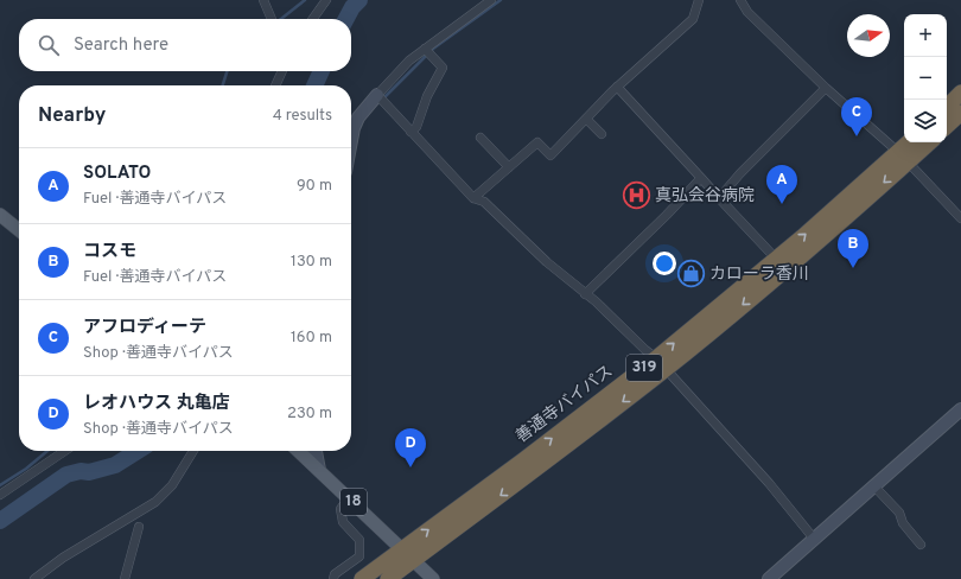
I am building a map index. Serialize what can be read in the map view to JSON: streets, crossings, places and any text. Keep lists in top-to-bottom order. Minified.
{"streets":{"highway":["319","善通寺バイパス"],"main road":["18"]},"crossings":[["善通寺バイパス","18"]],"places":{"hospital":["真弘会谷病院"],"shop":["カローラ香川"]},"north":"right","page":{"map_buttons":["+","−"],"search":"Search here","heading":["Nearby","4 results"],"pins":["C","A","B","D"],"list":[{"mark":"A","name":"SOLATO","note":"Fuel · 善通寺バイパス","value":"90 m"},{"mark":"B","name":"コスモ","note":"Fuel · 善通寺バイパス","value":"130 m"},{"mark":"C","name":"アフロディーテ","note":"Shop · 善通寺バイパス","value":"160 m"},{"mark":"D","name":"レオハウス 丸亀店","note":"Shop · 善通寺バイパス","value":"230 m"}]}}
